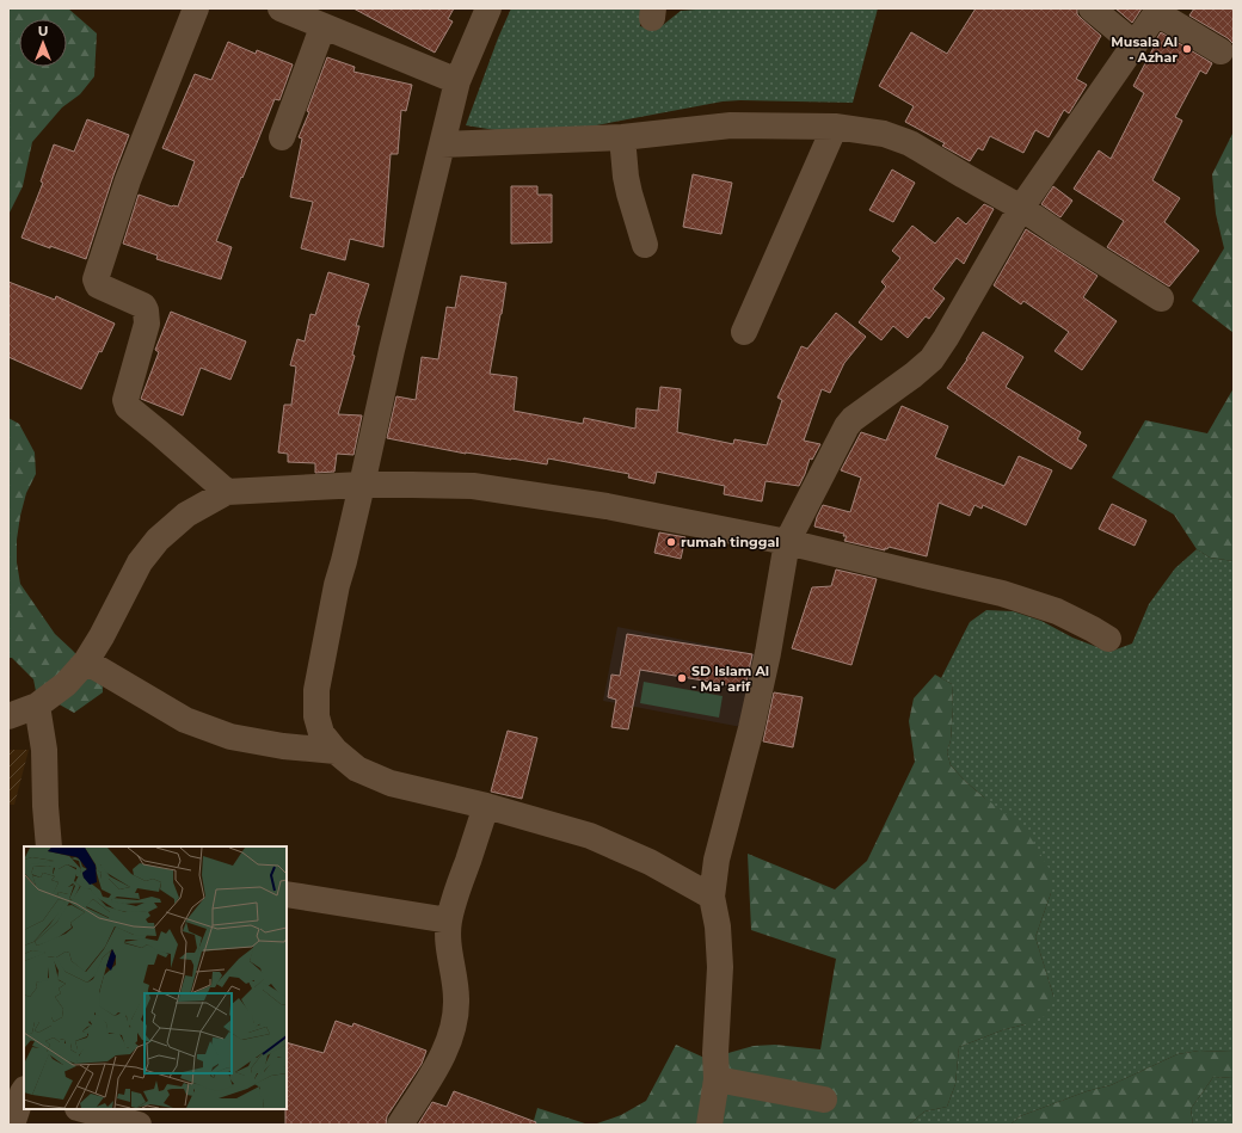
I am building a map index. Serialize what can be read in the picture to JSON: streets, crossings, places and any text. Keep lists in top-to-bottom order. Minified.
{"places":["Musala Al - Azhar","rumah tinggal","SD Islam Al - Ma' arif"],"north":"top"}
